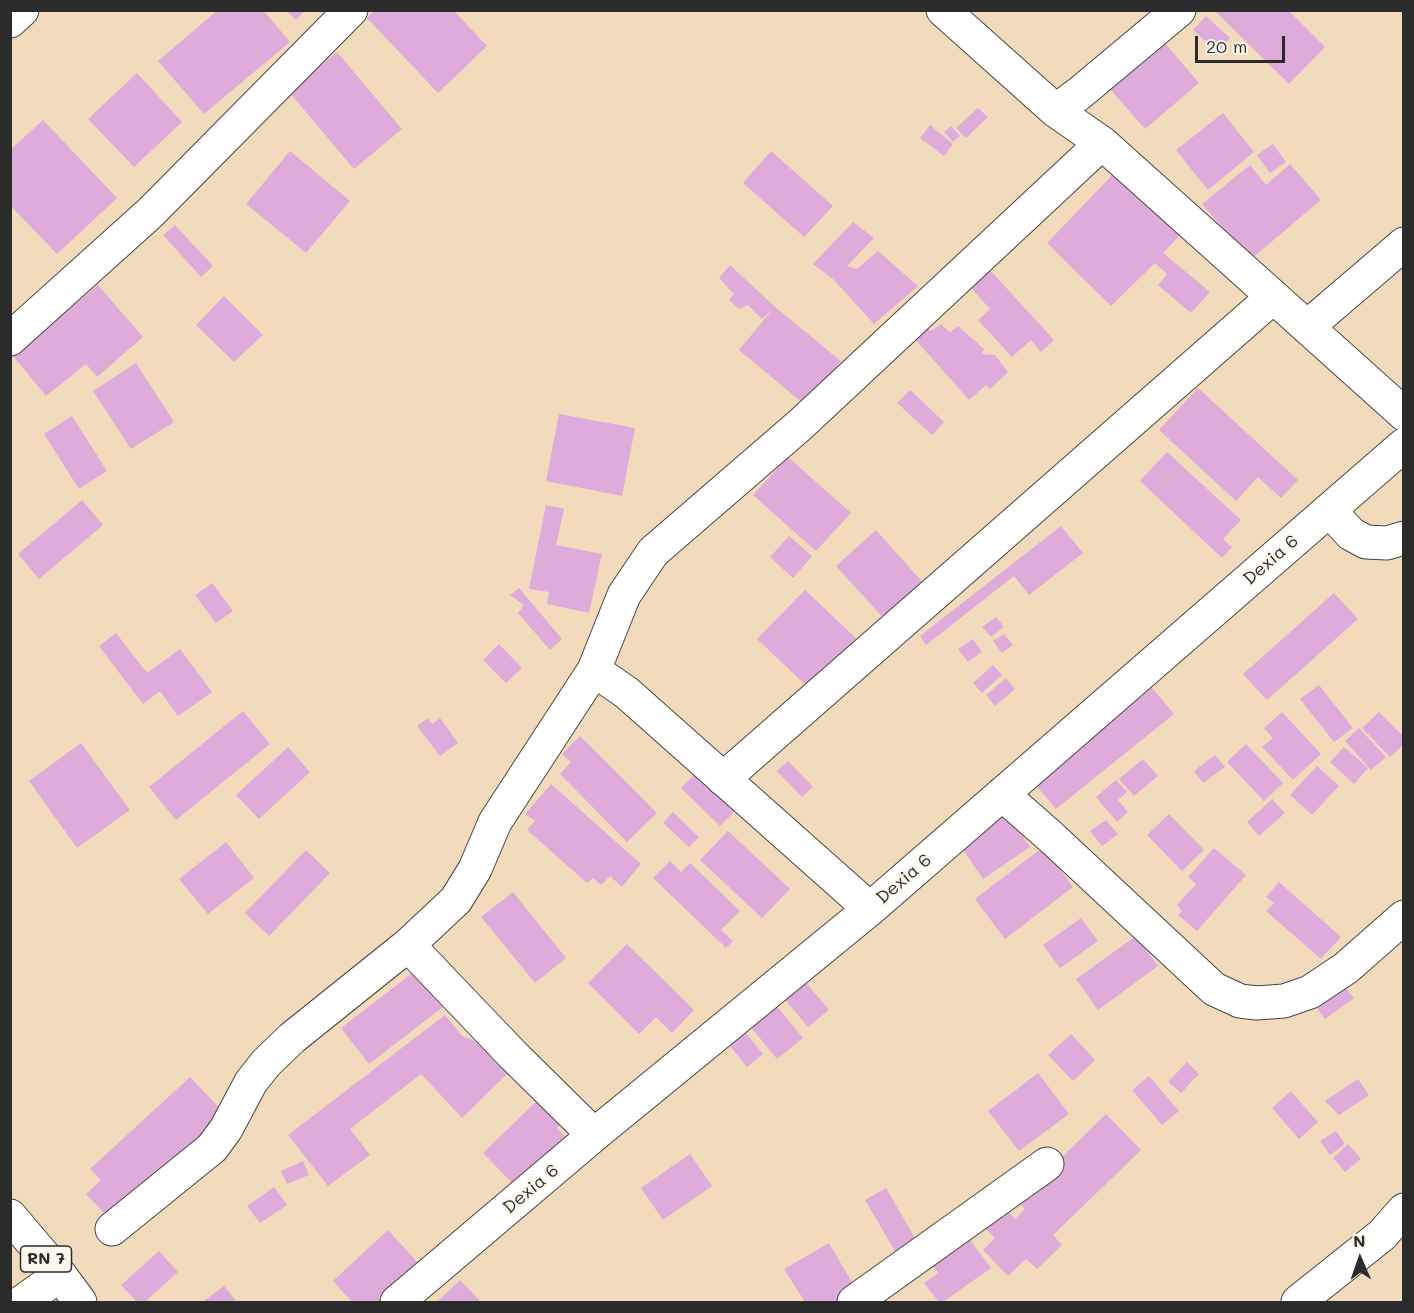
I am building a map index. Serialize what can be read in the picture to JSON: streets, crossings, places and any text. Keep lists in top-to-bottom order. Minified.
{"streets":{"street":["Dexia 6","RN 7"]},"scale_bar":"20 m","north":"top"}
